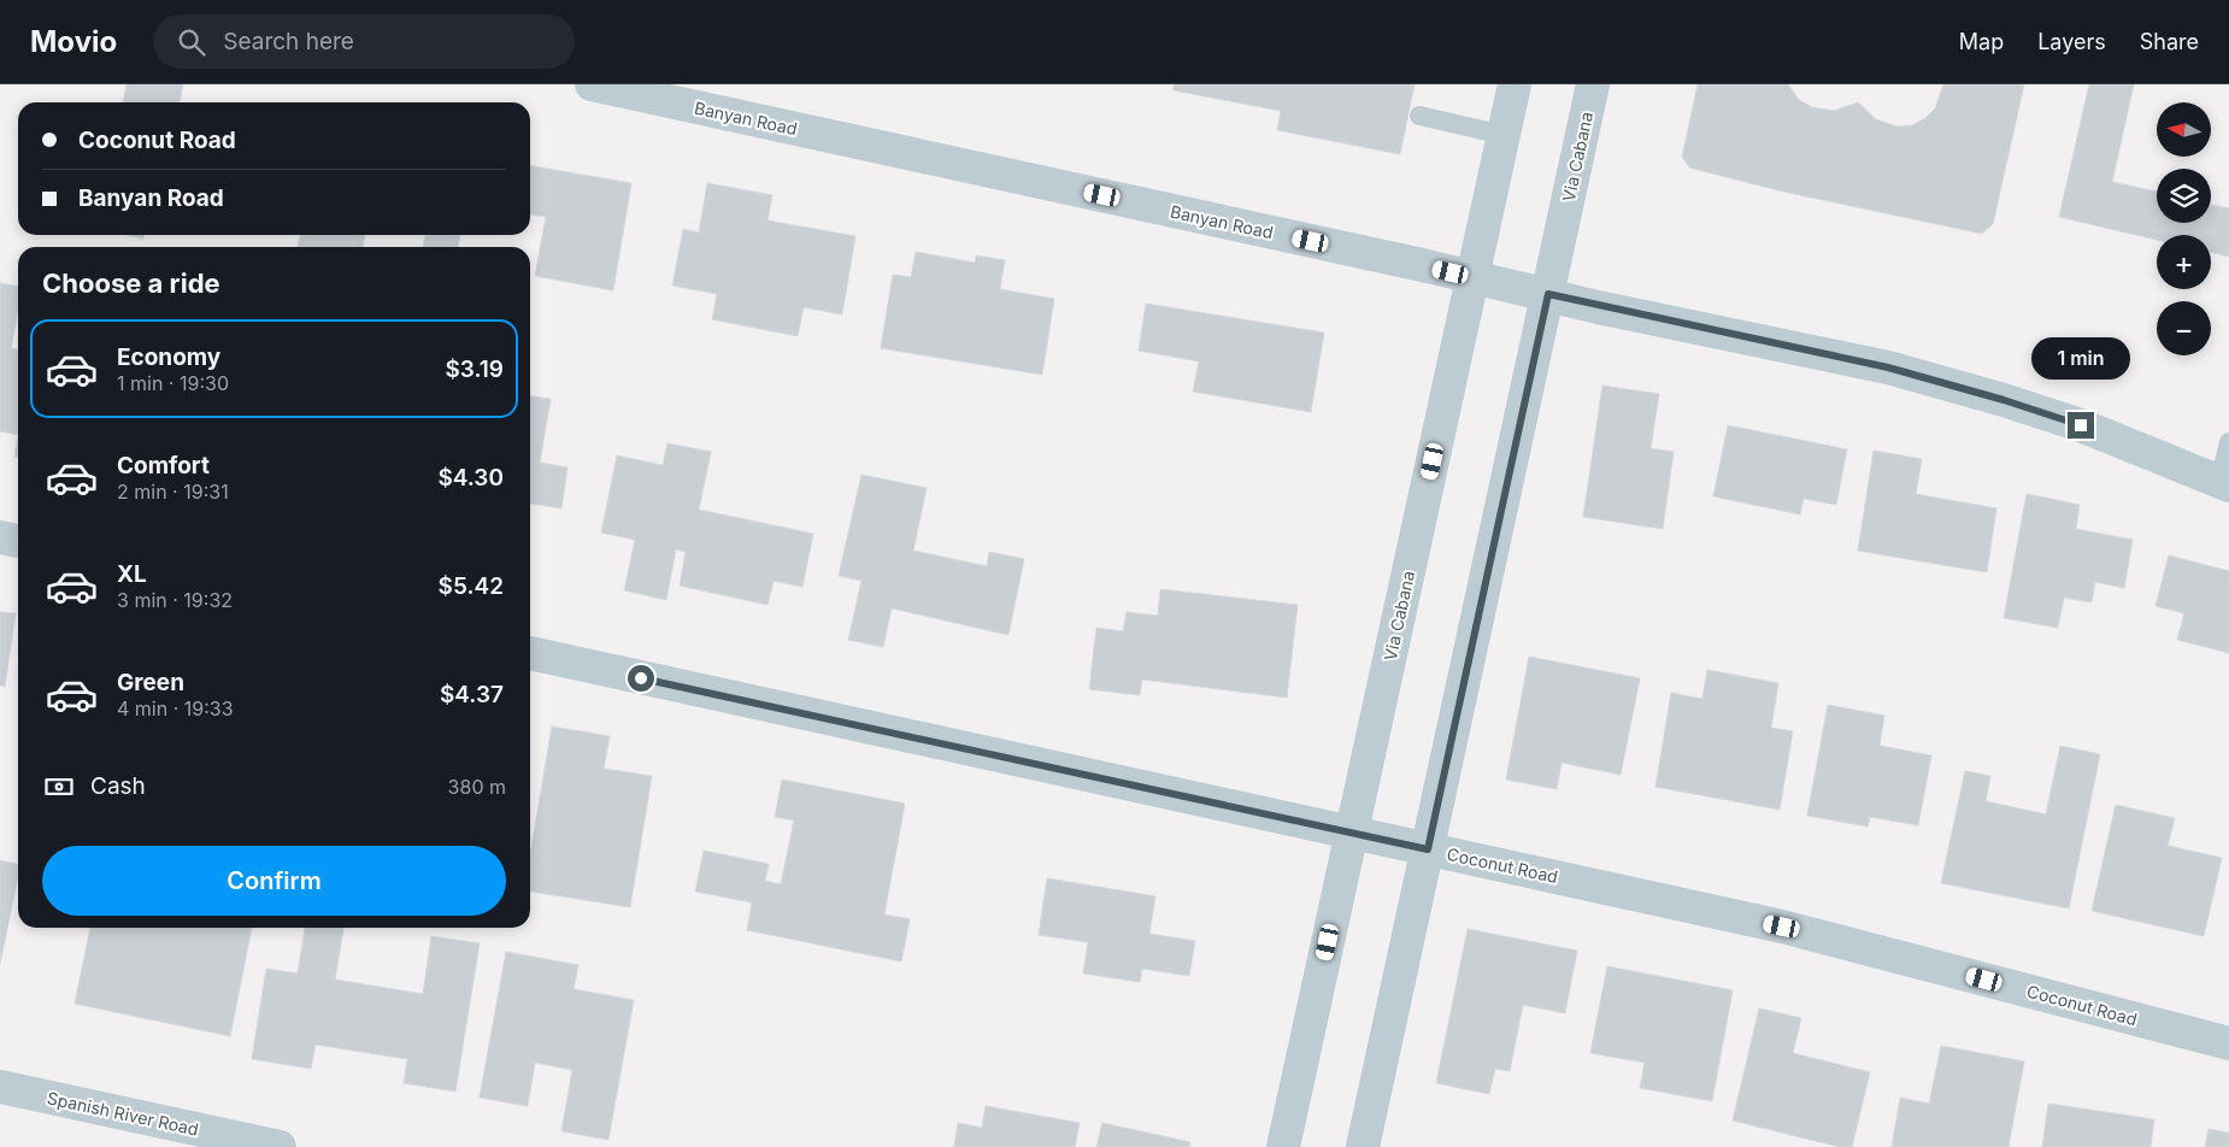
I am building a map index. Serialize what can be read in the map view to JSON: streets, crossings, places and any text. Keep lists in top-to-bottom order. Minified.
{"streets":{"street":["Banyan Road","Via Cabana","Coconut Road","Spanish River Road"]},"crossings":[["Banyan Road","Via Cabana"],["Via Cabana","Coconut Road"]],"north":"left","page":{"header":"Movio","search":"Search here","nav":["Map","Layers","Share"],"map_buttons":["+","−"],"banner":["Coconut Road","Banyan Road"],"heading":"Choose a ride","list":[{"name":"Economy","note":"1 min · 19:30","value":"$3.19"},{"name":"Comfort","note":"2 min · 19:31","value":"$4.30"},{"name":"XL","note":"3 min · 19:32","value":"$5.42"},{"name":"Green","note":"4 min · 19:33","value":"$4.37"}],"bubble":"1 min","pay":["Cash","380 m"],"buttons":"Confirm"}}
